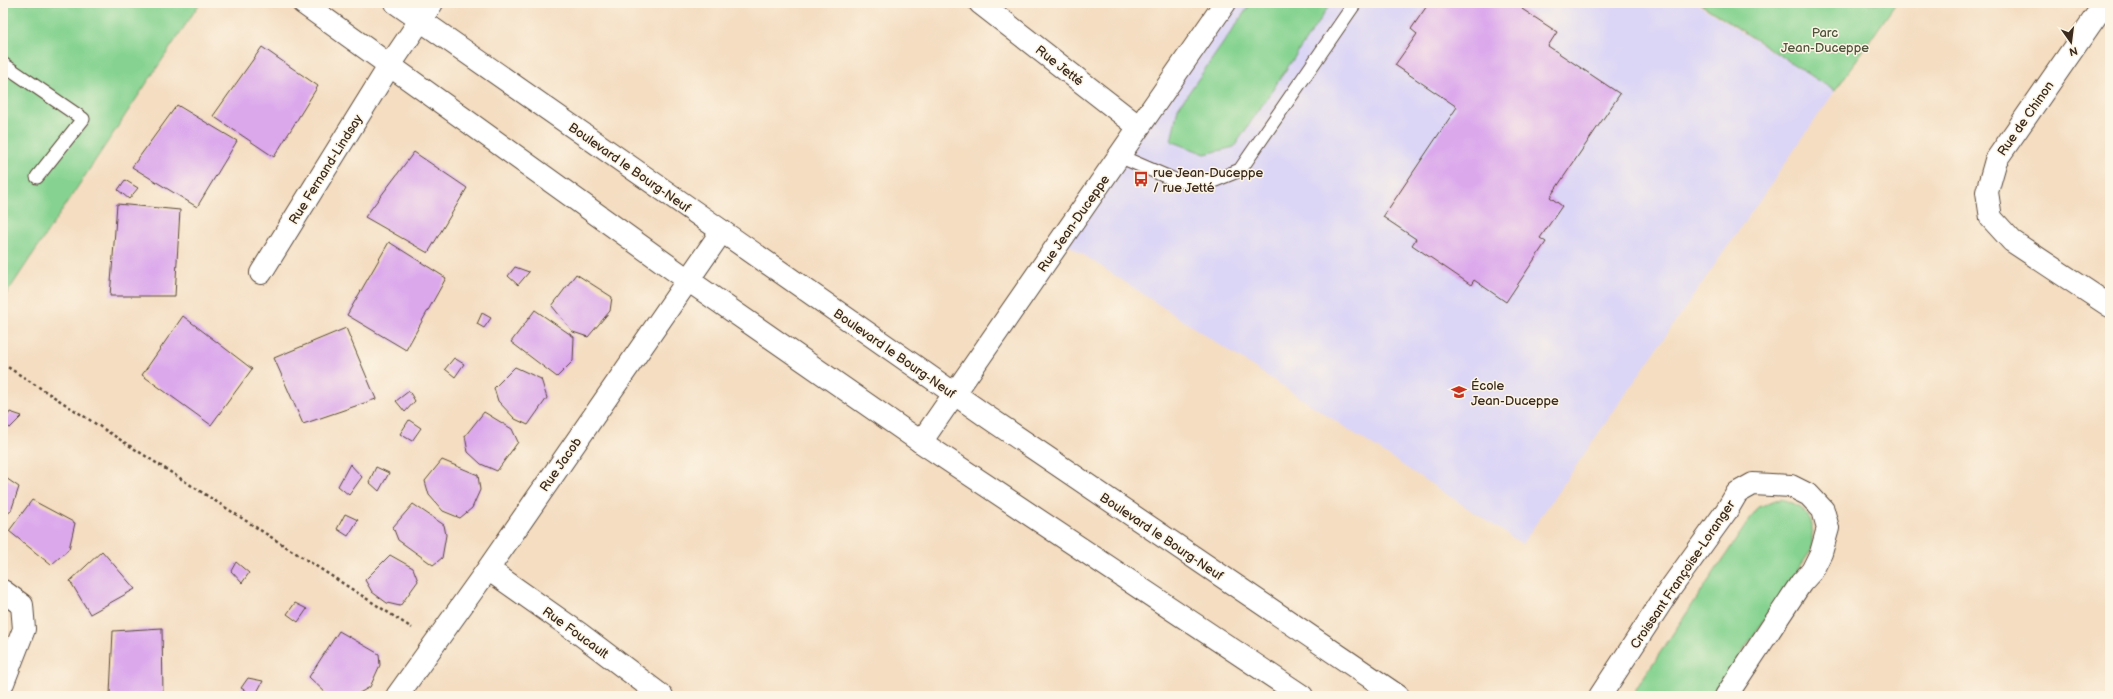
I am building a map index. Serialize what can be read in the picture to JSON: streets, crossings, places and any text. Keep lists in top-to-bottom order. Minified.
{"streets":{"street":["Rue Jetté","Rue de Chinon","Boulevard le Bourg-Neuf","Rue Fernand-Lindsay","Rue Jean-Duceppe","Rue Jacob","Croissant Françoise-Loranger","Rue Foucault"]},"crossings":[["Rue Jetté","Rue Jean-Duceppe"],["Boulevard le Bourg-Neuf","Rue Fernand-Lindsay"],["Boulevard le Bourg-Neuf","Rue Jean-Duceppe"],["Boulevard le Bourg-Neuf","Rue Jacob"],["Rue Jacob","Rue Foucault"]],"parks":["Parc Jean-Duceppe"],"places":{"bus stop":["rue Jean-Duceppe / rue Jetté"],"school or university":["École Jean-Duceppe"]},"north":"bottom"}
